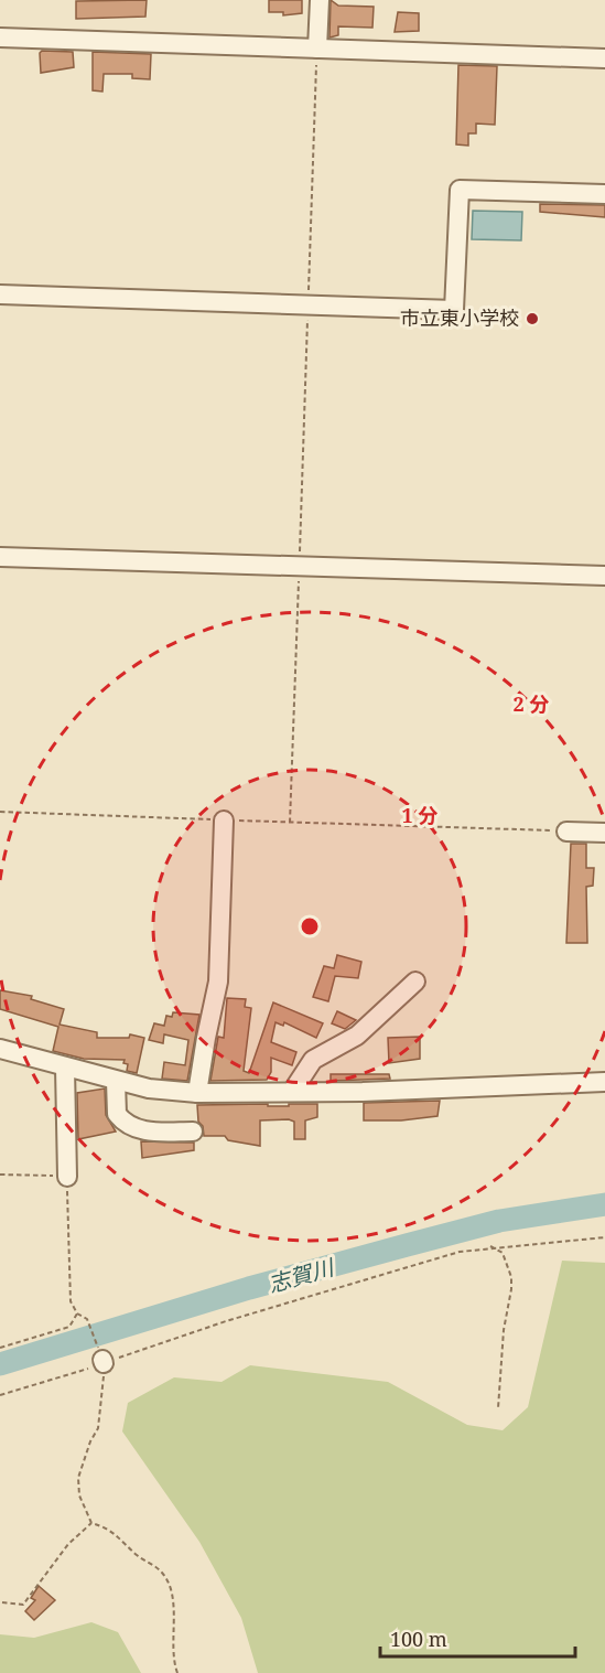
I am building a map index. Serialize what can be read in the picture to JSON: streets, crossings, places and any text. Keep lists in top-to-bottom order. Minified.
{"water":["志賀川"],"places":["市立東小学校"],"scale_bar":"100 m","rings":["2 分","1 分"]}
